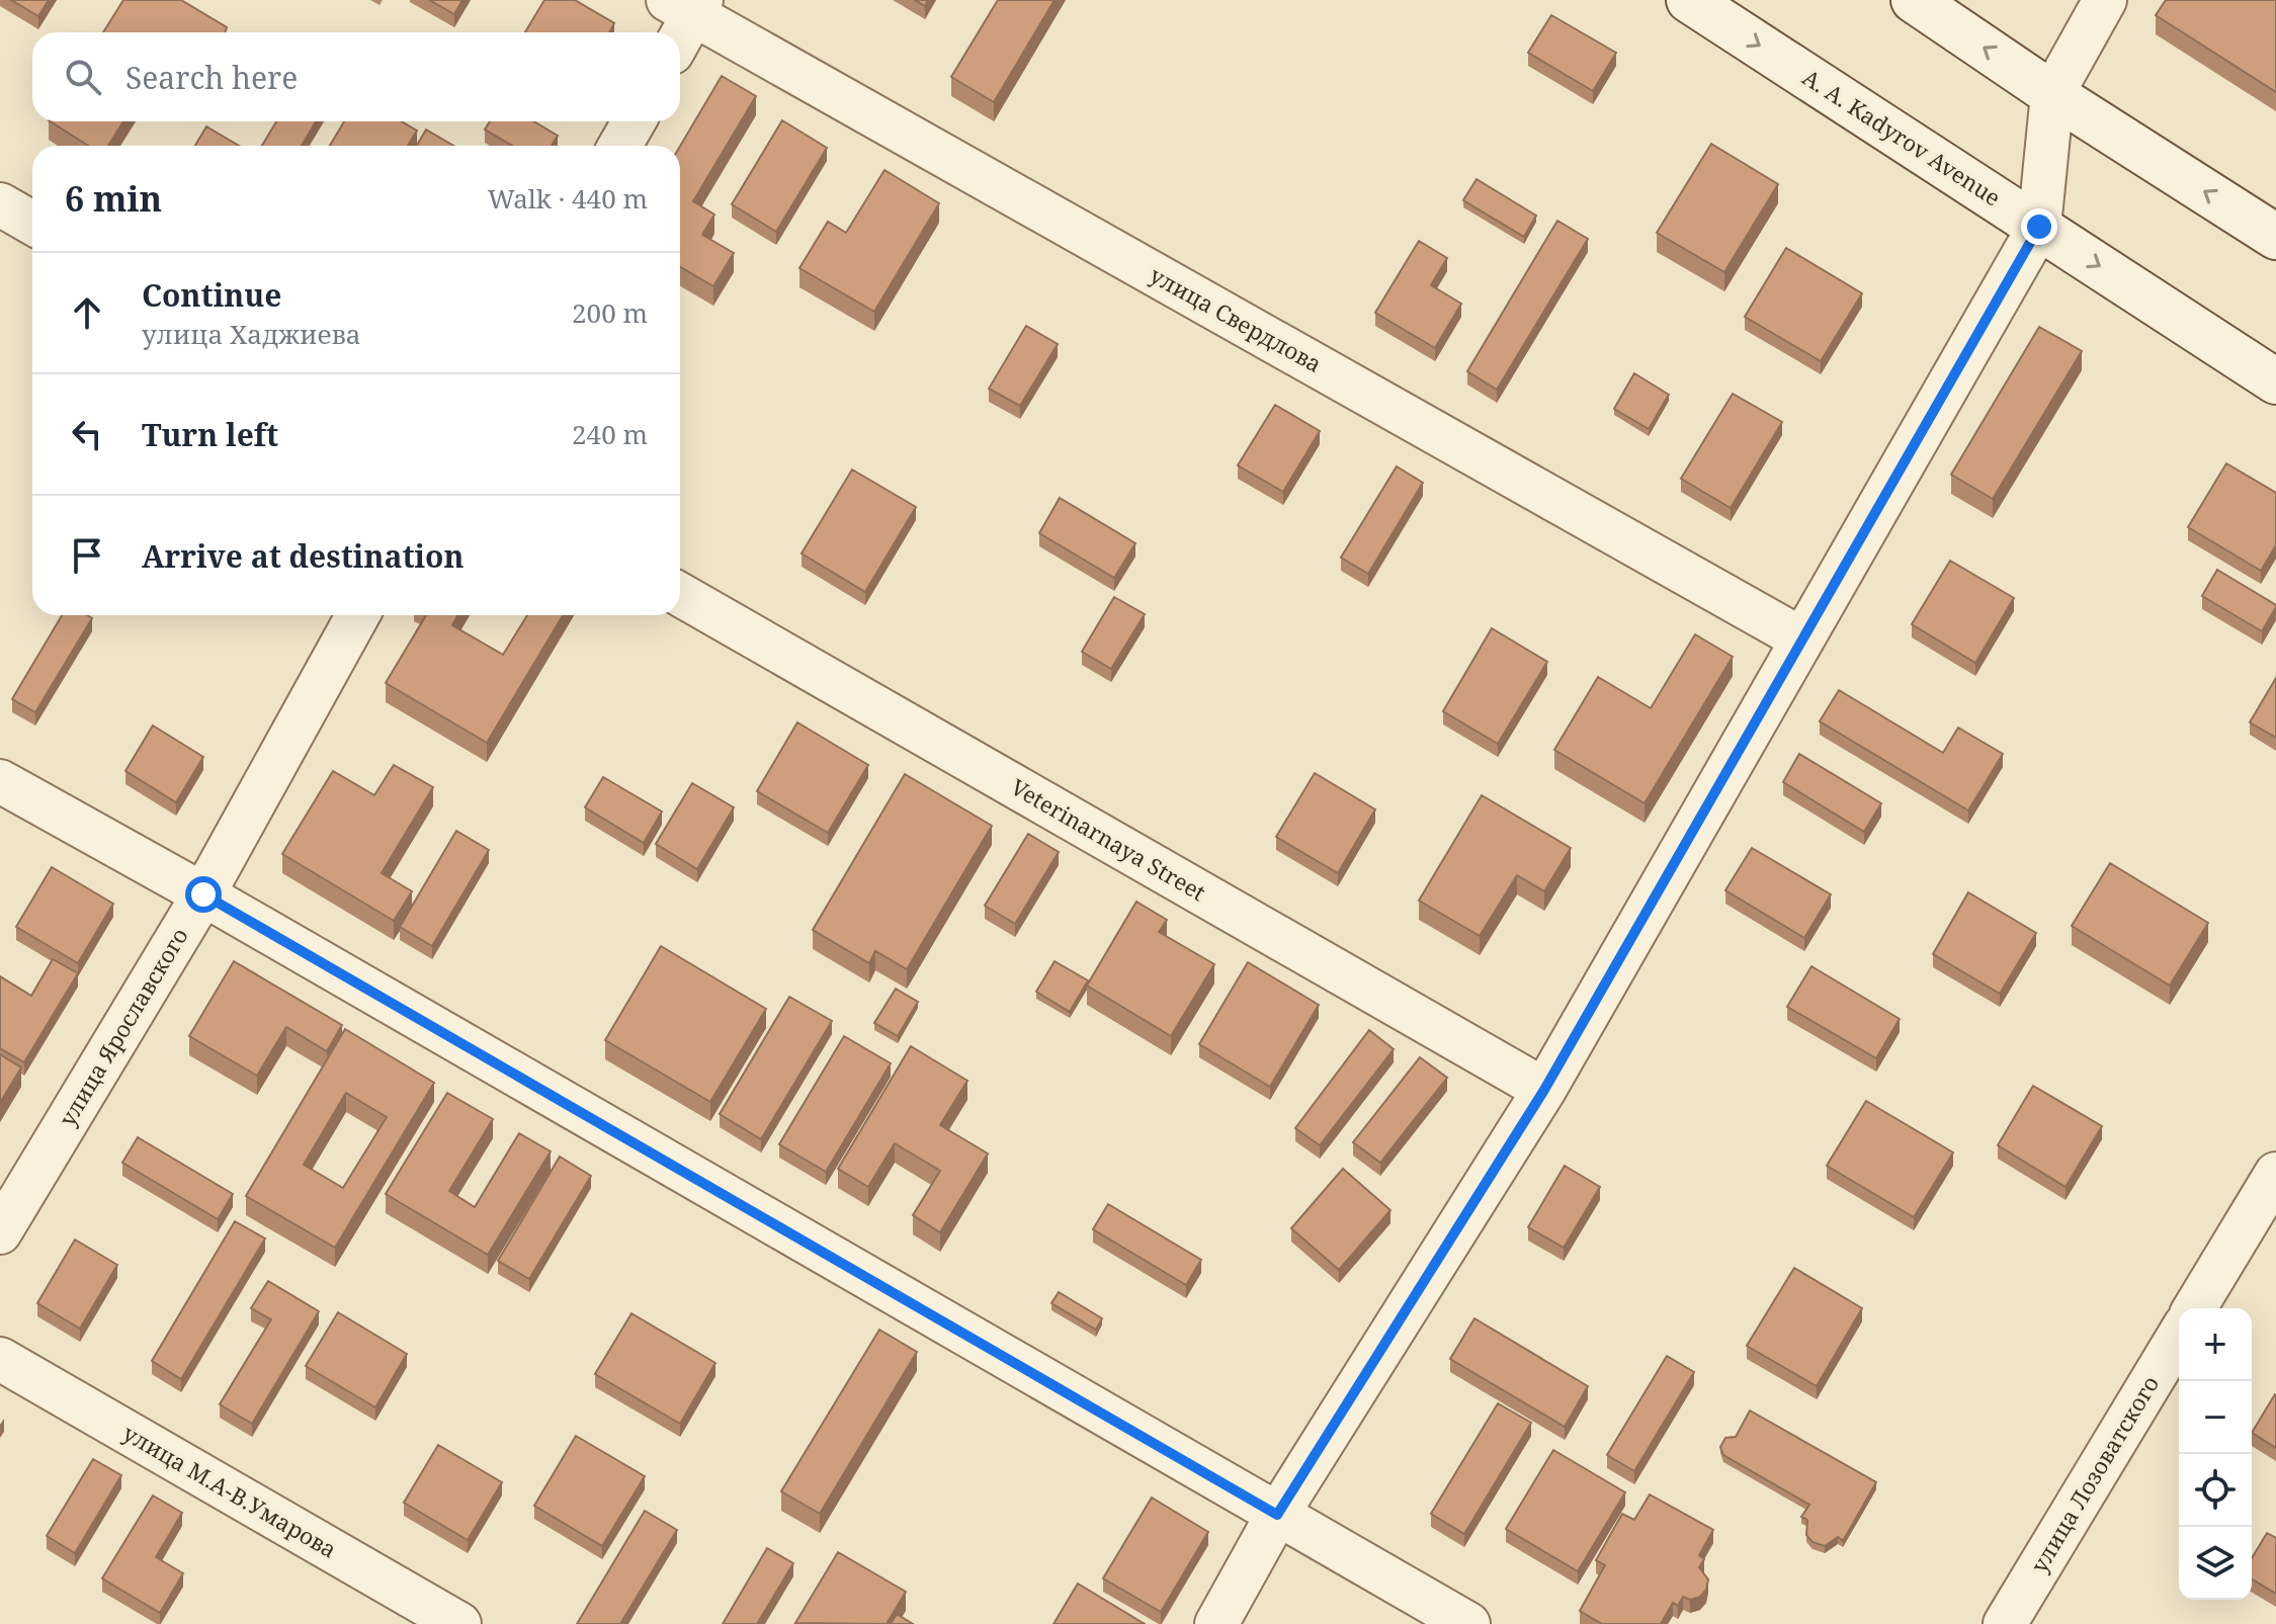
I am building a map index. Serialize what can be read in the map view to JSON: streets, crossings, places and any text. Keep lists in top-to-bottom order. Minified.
{"streets":{"street":["A. A. Kadyrov Avenue","улица Свердлова","Veterinarnaya Street","улица Ярославского","улица Лозоватского","улица М.А-В.Умарова"]},"page":{"search":"Search here","heading":["6 min","Walk · 440 m"],"list":[["Continue","улица Хаджиева","200 m"],["Turn left","240 m"],"Arrive at destination"],"map_buttons":["+","−"]}}
